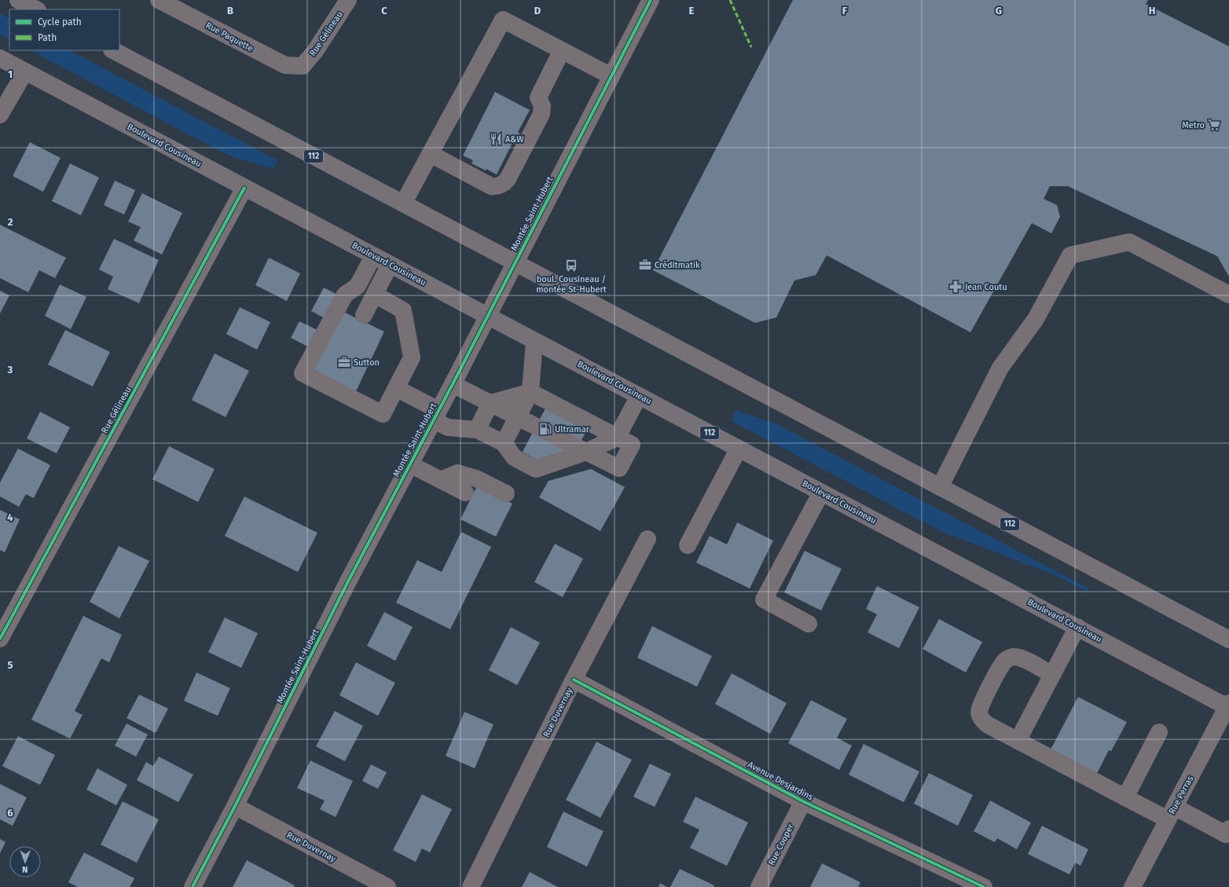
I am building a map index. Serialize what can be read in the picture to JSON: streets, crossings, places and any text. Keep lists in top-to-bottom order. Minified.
{"streets":{"main road":["Boulevard Cousineau","112"],"street":["Rue Gélineau","Rue Paquette","Montée Saint-Hubert","Rue Duvernay","Avenue Desjardins","Rue Perras","Rue Cooper"]},"crossings":[["Rue Gélineau","Rue Paquette"],["Rue Gélineau","Boulevard Cousineau"],["Boulevard Cousineau","Montée Saint-Hubert"],["Boulevard Cousineau","Rue Perras"],["112","Montée Saint-Hubert"],["Montée Saint-Hubert","Rue Duvernay"],["Rue Duvernay","Avenue Desjardins"],["Avenue Desjardins","Rue Cooper"]],"places":{"supermarket":["Metro"],"restaurant":["A&W"],"office":["Créditmatik","Sutton"],"bus stop":["boul. Cousineau / montée St-Hubert"],"pharmacy":["Jean Coutu"],"fuel station":["Ultramar"]},"legend":["Cycle path","Path"],"north":"bottom","grid":{"columns":["B","C","D","E","F","G","H"],"rows":["1","2","3","4","5","6"]}}
